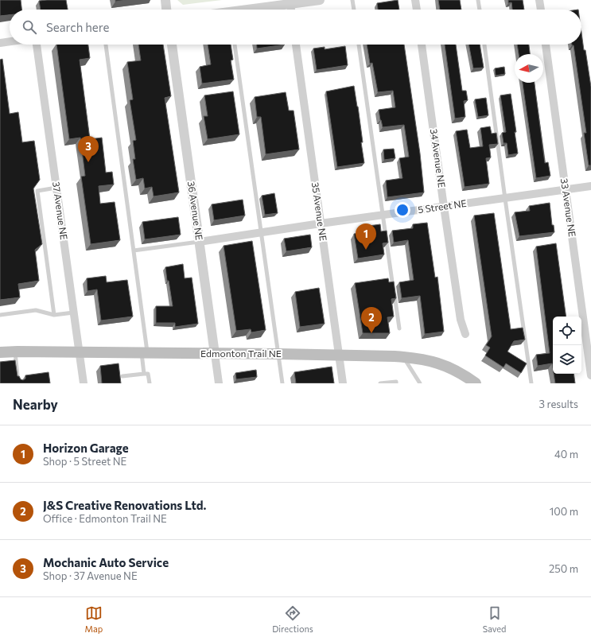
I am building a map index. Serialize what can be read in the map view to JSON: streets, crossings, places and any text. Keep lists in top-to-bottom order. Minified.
{"streets":{"main road":["Edmonton Trail NE"],"street":["34 Avenue NE","5 Street NE","33 Avenue NE","37 Avenue NE","36 Avenue NE","35 Avenue NE"]},"crossings":[["34 Avenue NE","5 Street NE"],["5 Street NE","33 Avenue NE"],["5 Street NE","36 Avenue NE"],["5 Street NE","35 Avenue NE"],["37 Avenue NE","Edmonton Trail NE"],["36 Avenue NE","Edmonton Trail NE"],["35 Avenue NE","Edmonton Trail NE"]],"north":"left","page":{"search":"Search here","pins":["3","1","2"],"heading":["Nearby","3 results"],"list":[{"mark":"1","name":"Horizon Garage","note":"Shop · 5 Street NE","value":"40 m"},{"mark":"2","name":"J&S Creative Renovations Ltd.","note":"Office · Edmonton Trail NE","value":"100 m"},{"mark":"3","name":"Mochanic Auto Service","note":"Shop · 37 Avenue NE","value":"250 m"}],"nav":["Map","Directions","Saved"]}}
